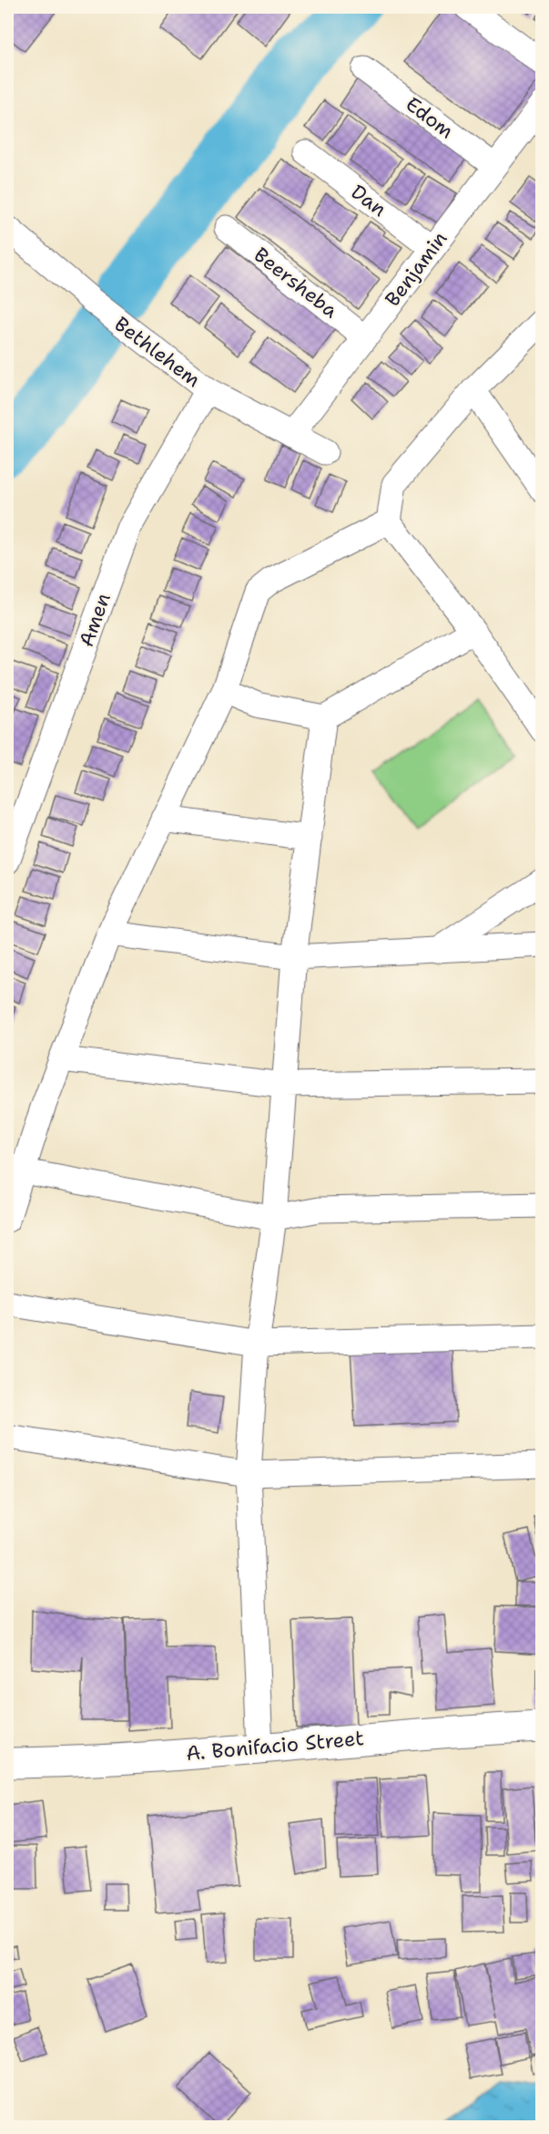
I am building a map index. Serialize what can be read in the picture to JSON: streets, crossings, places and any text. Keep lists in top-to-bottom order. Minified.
{"streets":{"main road":["A. Bonifacio Street"],"street":["Edom","Dan","Benjamin","Beersheba","Bethlehem","Amen"]},"crossings":[["Edom","Benjamin"],["Dan","Benjamin"],["Benjamin","Beersheba"],["Benjamin","Bethlehem"],["Bethlehem","Amen"]]}
